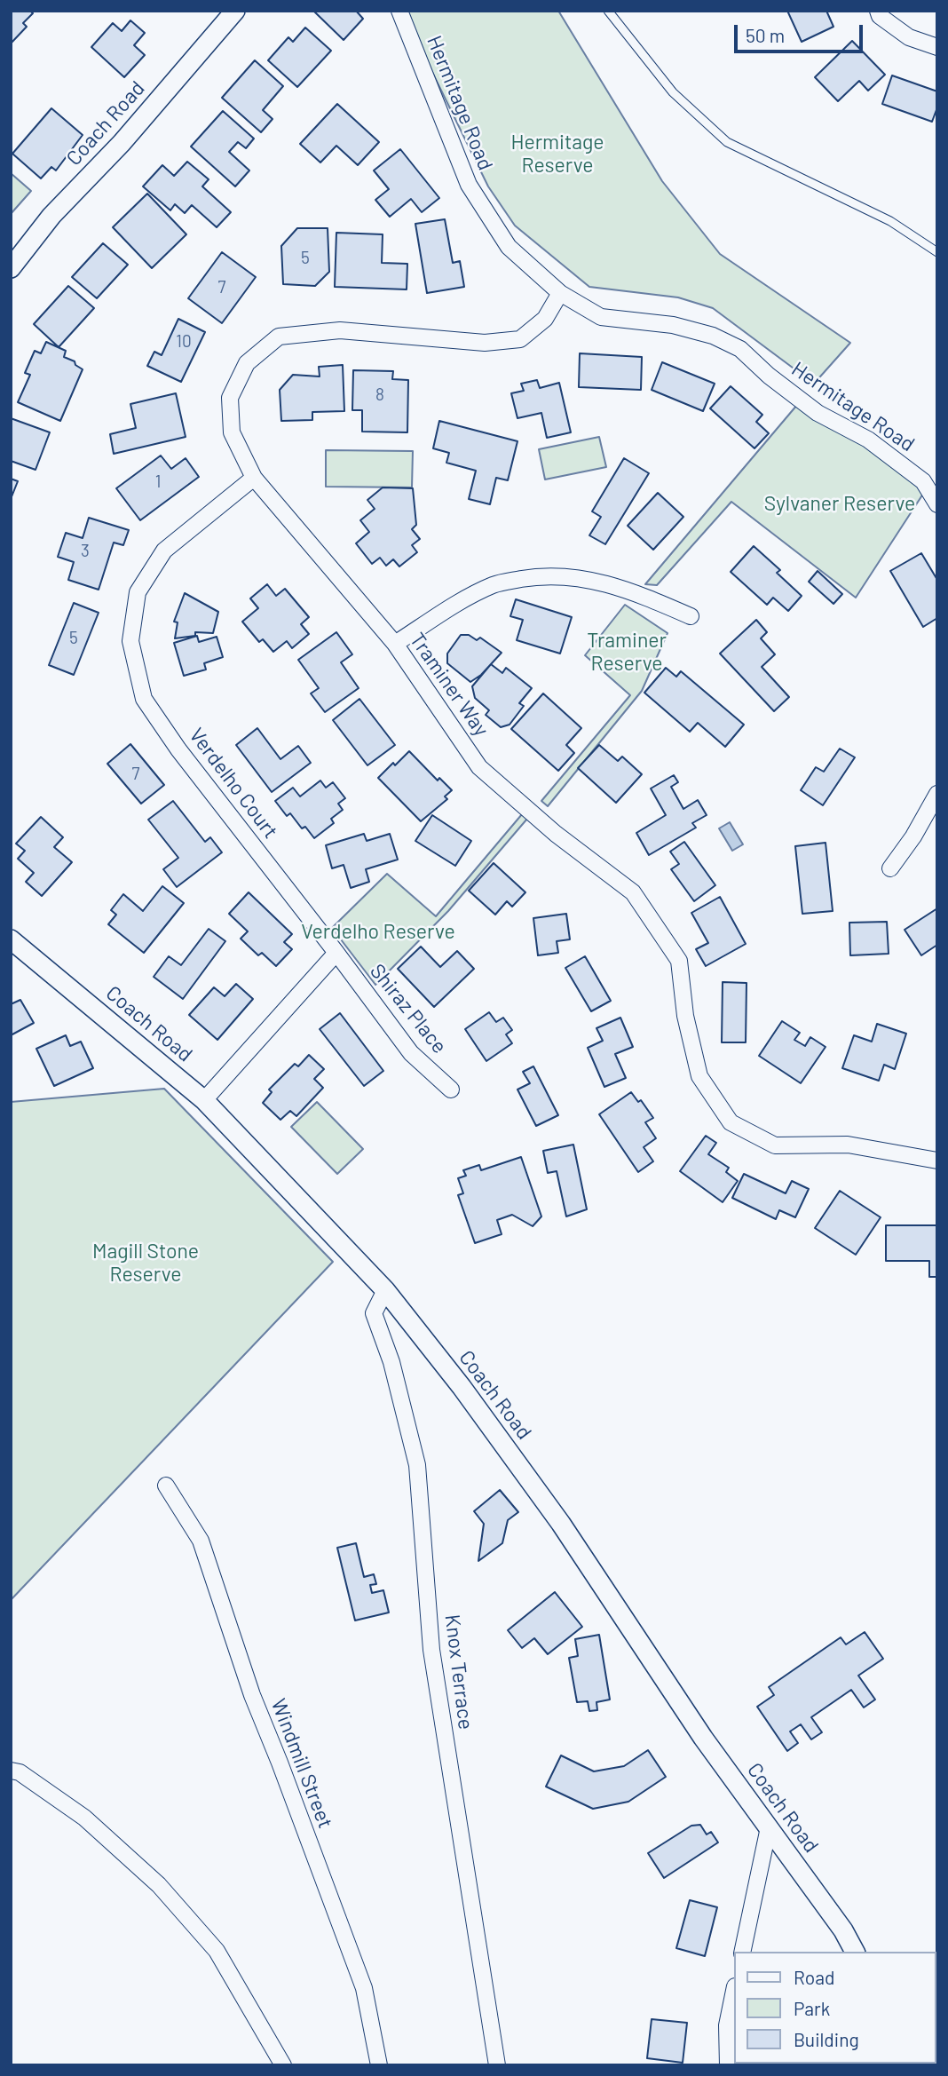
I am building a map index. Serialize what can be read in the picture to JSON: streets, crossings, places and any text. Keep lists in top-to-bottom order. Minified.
{"streets":{"street":["Hermitage Road","Coach Road","Traminer Way","Verdelho Court","Shiraz Place","Knox Terrace","Windmill Street"]},"crossings":[["Hermitage Road","Traminer Way"],["Coach Road","Knox Terrace"],["Traminer Way","Verdelho Court"],["Verdelho Court","Shiraz Place"]],"parks":["Hermitage Reserve","Sylvaner Reserve","Traminer Reserve","Verdelho Reserve","Magill Stone Reserve"],"house_numbers":["5","7","10","8","1","3","5","7"],"legend":["Road","Park","Building"],"scale_bar":"50 m"}
